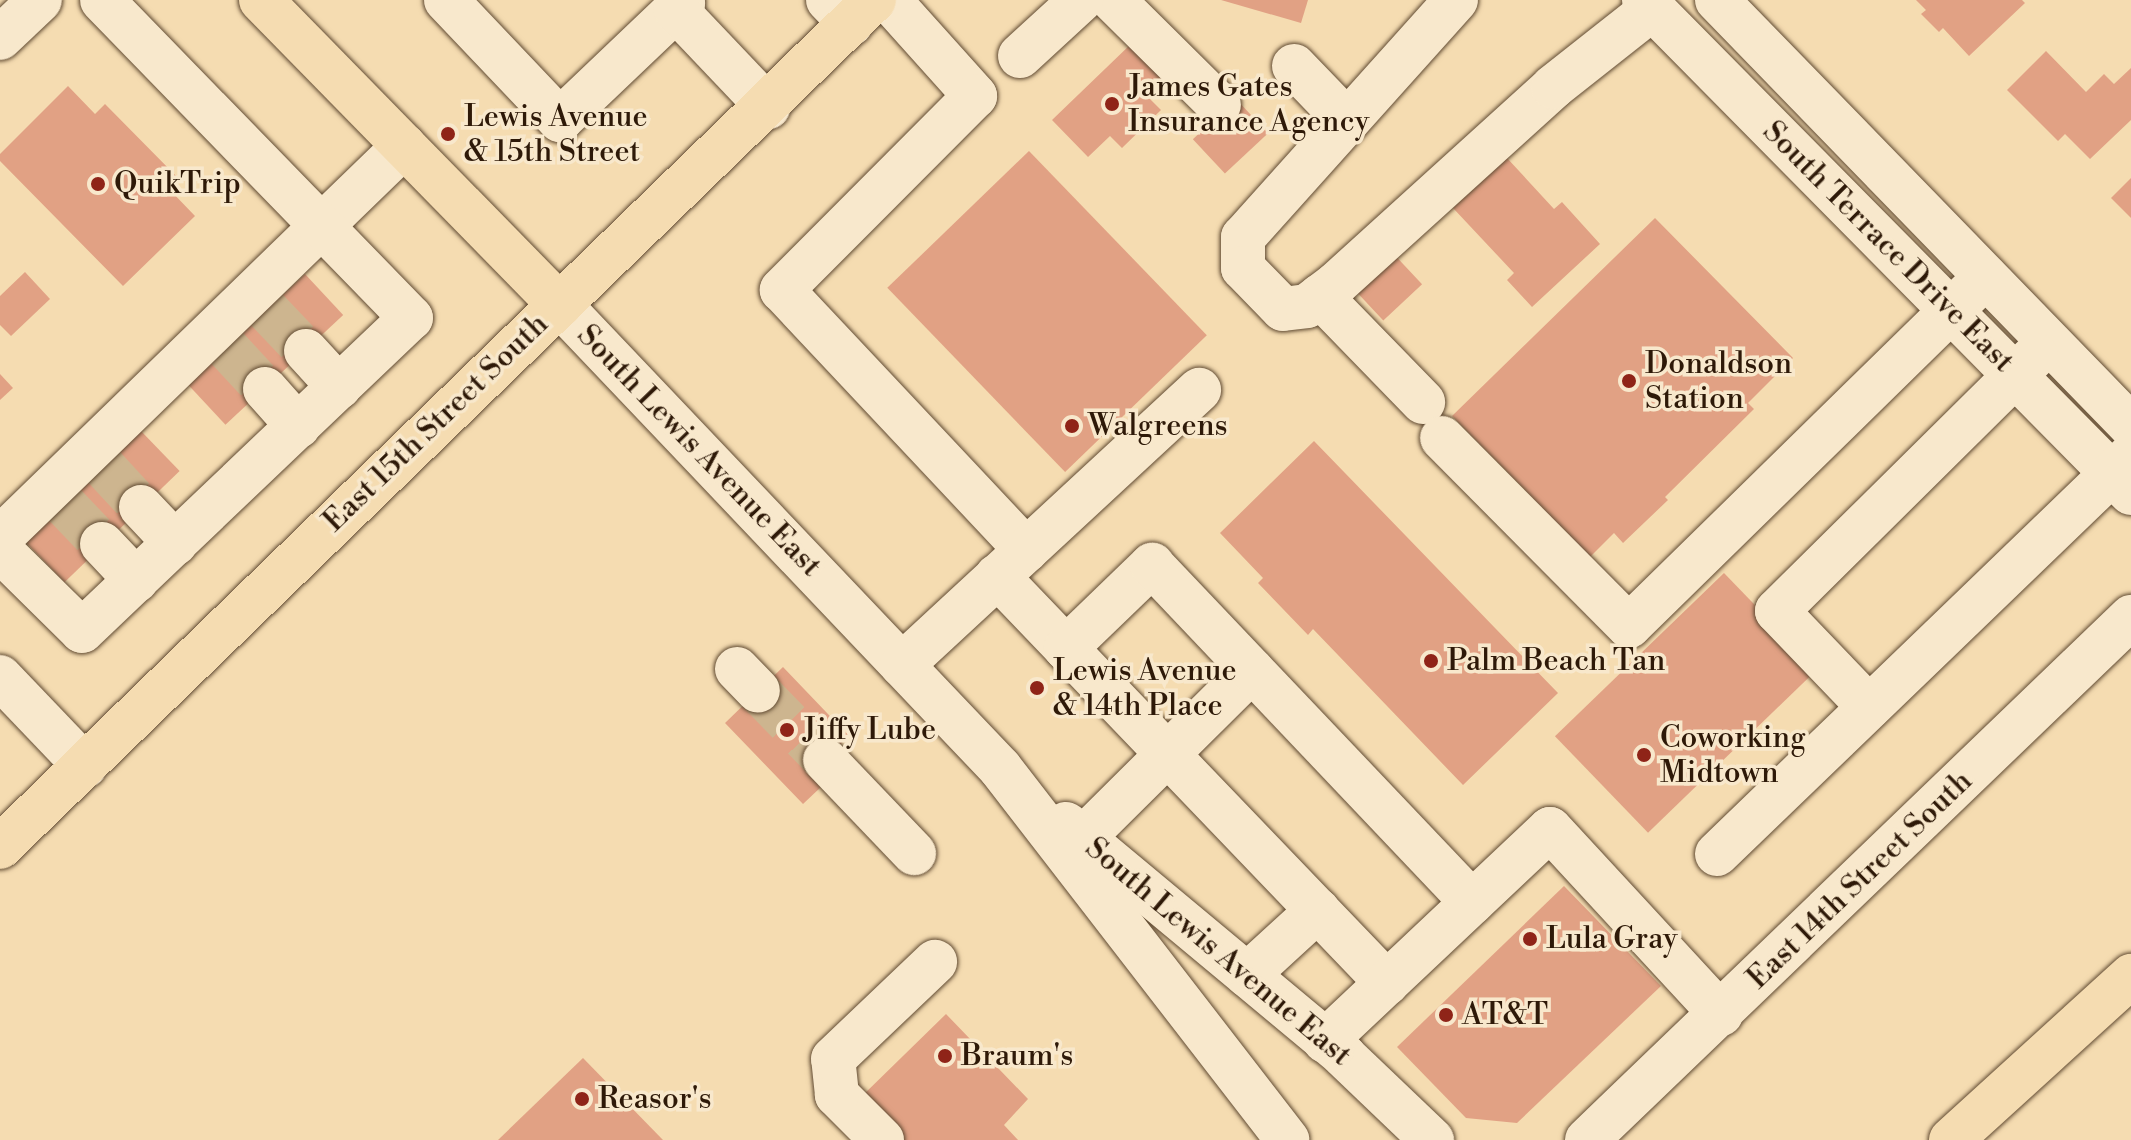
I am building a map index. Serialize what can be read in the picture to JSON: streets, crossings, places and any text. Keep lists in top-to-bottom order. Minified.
{"streets":{"main road":["East 15th Street South","South Lewis Avenue East"],"street":["South Terrace Drive East","East 14th Street South"]},"crossings":[["East 15th Street South","South Lewis Avenue East"]],"places":["James Gates Insurance Agency","Lewis Avenue & 15th Street","QuikTrip","Donaldson Station","Walgreens","Palm Beach Tan","Lewis Avenue & 14th Place","Jiffy Lube","Coworking Midtown","Lula Gray","AT&T","Braum's","Reasor's"]}
